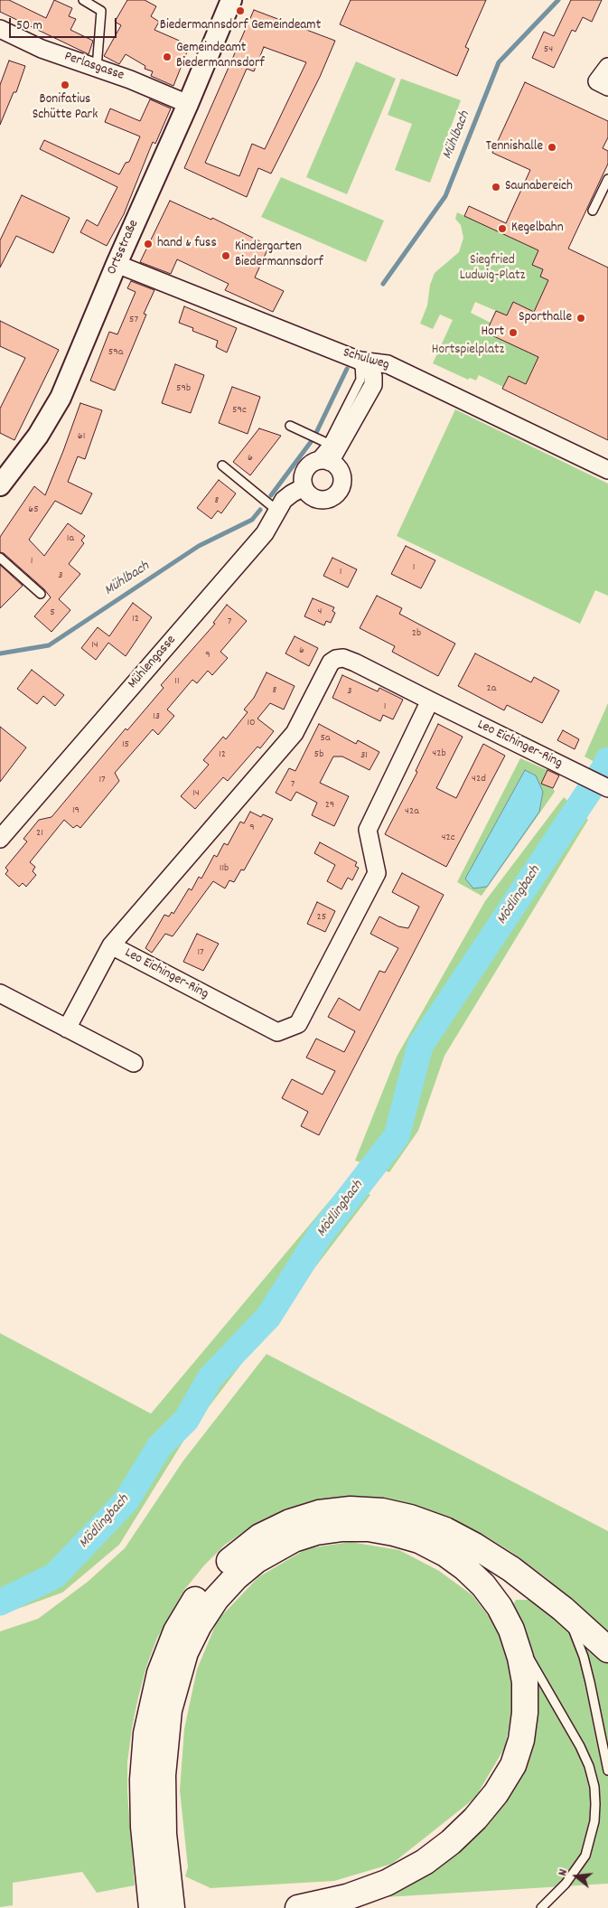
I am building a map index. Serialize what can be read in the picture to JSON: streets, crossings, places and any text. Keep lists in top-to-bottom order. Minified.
{"streets":{"street":["Perlasgasse","Ortsstraße","Schulweg","Mühlengasse","Leo Eichinger-Ring"]},"crossings":[["Perlasgasse","Ortsstraße"],["Ortsstraße","Schulweg"]],"water":["Mühlbach","Mödlingbach"],"parks":["Siegfried Ludwig-Platz","Hortspielplatz"],"places":["Biedermannsdorf Gemeindeamt","Gemeindeamt Biedermannsdorf","Bonifatius Schütte Park","Tennishalle","Saunabereich","Kegelbahn","hand & fuss","Kindergarten Biedermannsdorf","Sporthalle","Hort"],"house_numbers":["54","57","59a","59b","59c","61","6","8","65","1a","1","1","1","3","4","5","12","7","2b","14","6","9","11","2a","8","3","1","13","10","5a","15","42b","12","5b","31","42d","17","7","14","29","19","42a","9","21","42c","11b","25","17"],"scale_bar":"50 m","north":"left"}
